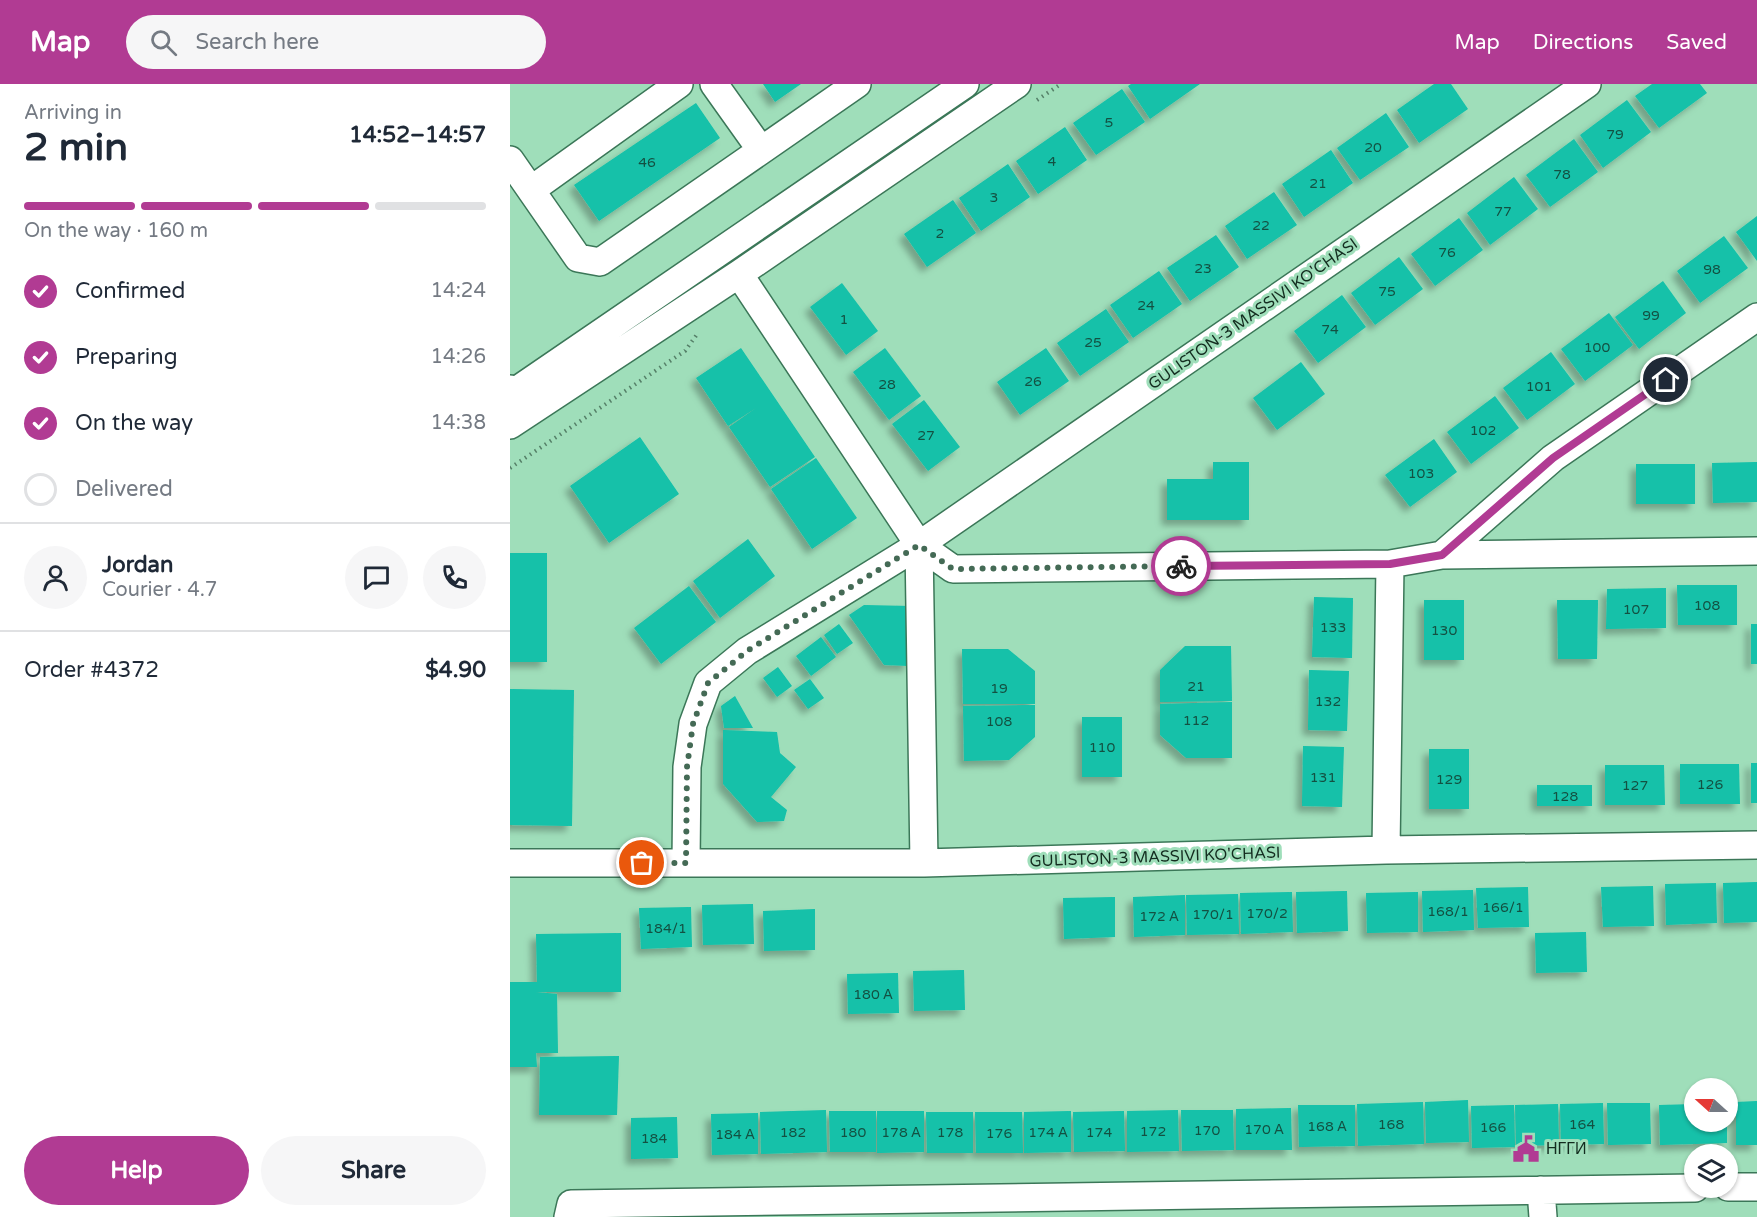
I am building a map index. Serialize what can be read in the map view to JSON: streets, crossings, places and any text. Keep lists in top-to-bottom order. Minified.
{"streets":{"street":["GULISTON-3 MASSIVI KO'CHASI"]},"places":{"public building":["НГГИ"]},"house_numbers":["5","79","20","4","46","78","21","3","77","22","2","76","23","98","75","24","99","1","74","25","100","26","28","101","102","27","103","108","107","133","130","21","19","132","112","108","110","131","129","126","127","128","166/1","168/1","170/2","170/1","172 А","184/1","180 А","168","164","168 А","166","170 А","170","172","182","180","178 А","178","174 А","174","176","184 А","184"],"north":"left","page":{"header":"Map","search":"Search here","nav":["Map","Directions","Saved"],"heading":["2 min","Arriving in","14:52–14:57"],"panel":["Jordan","Courier · 4.7","Order #4372","$4.90"],"bar":"On the way · 160 m","list":[["Confirmed","14:24"],["Preparing","14:26"],["On the way","14:38"],"Delivered"],"buttons":["Help","Share"]}}
